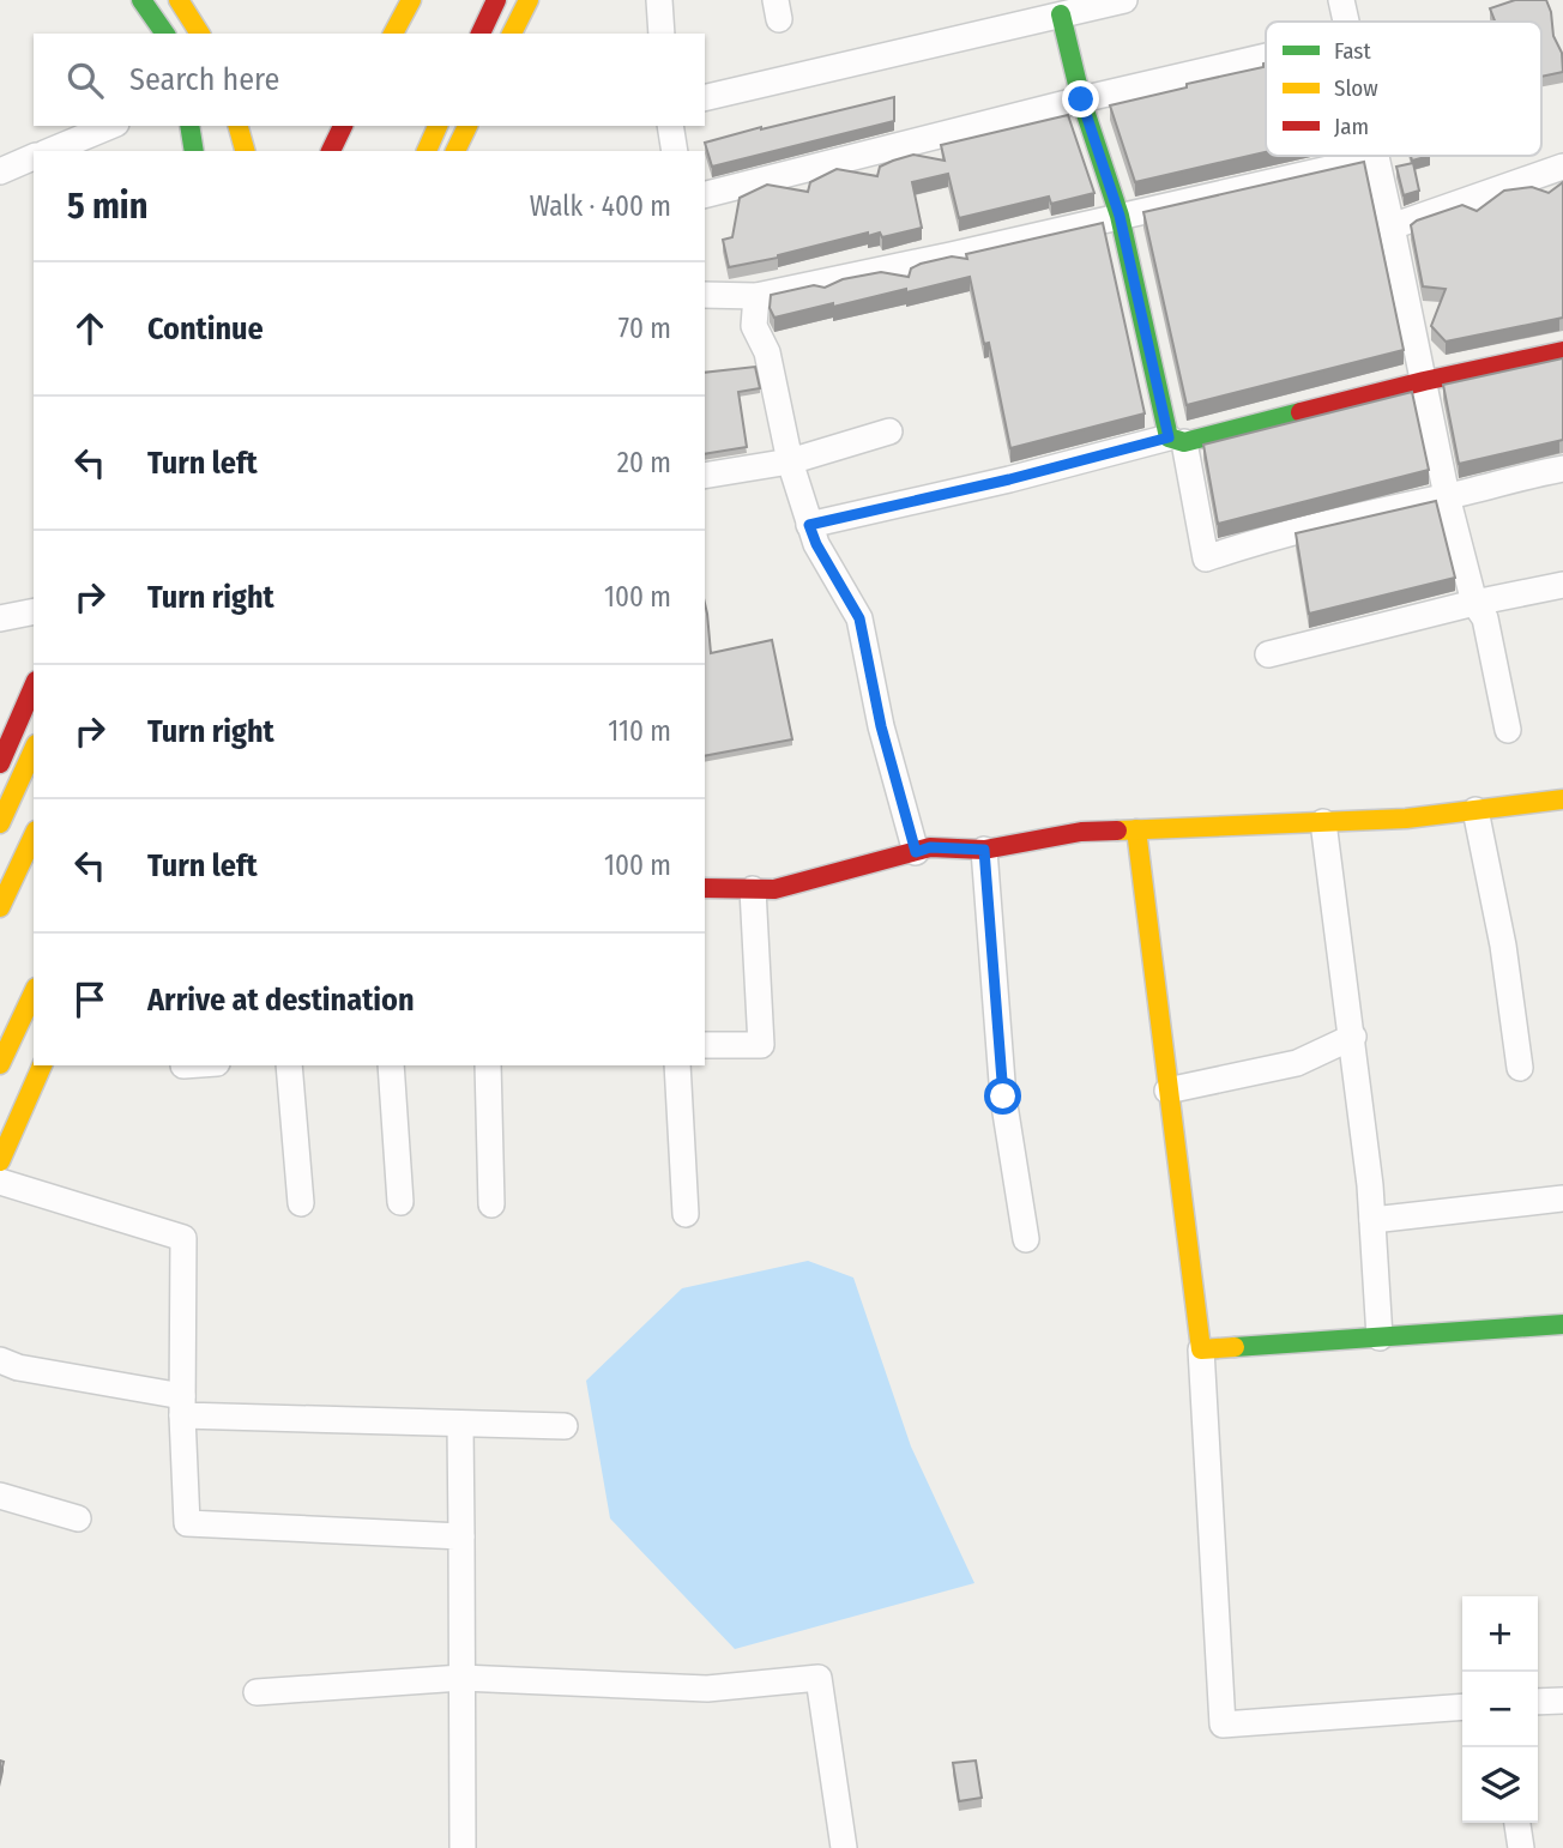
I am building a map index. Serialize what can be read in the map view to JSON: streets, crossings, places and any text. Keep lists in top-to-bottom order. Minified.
{"legend":["Fast","Slow","Jam"],"page":{"search":"Search here","heading":["5 min","Walk · 400 m"],"list":[["Continue","70 m"],["Turn left","20 m"],["Turn right","100 m"],["Turn right","110 m"],["Turn left","100 m"],"Arrive at destination"],"map_buttons":["+","−"]}}
